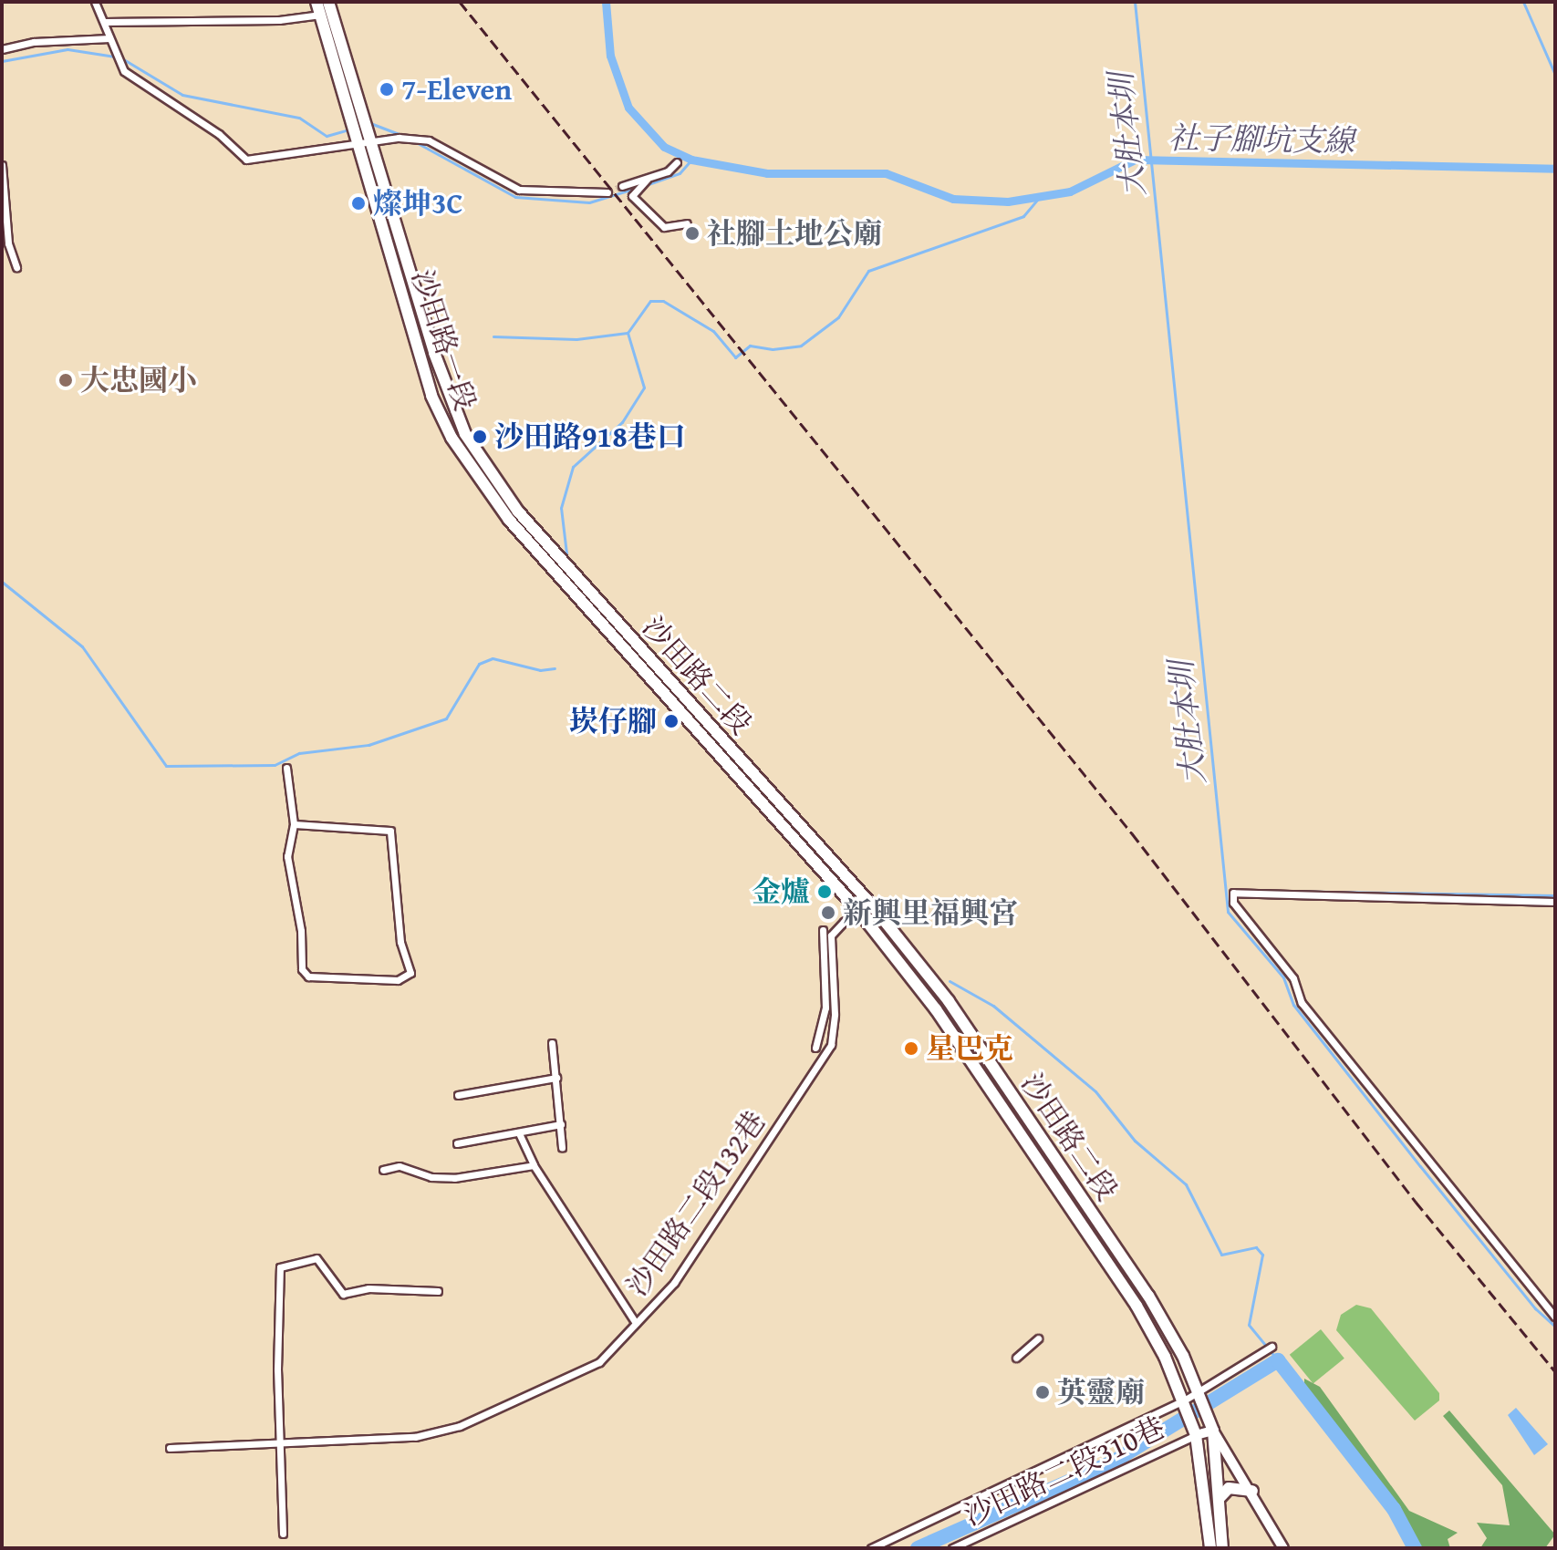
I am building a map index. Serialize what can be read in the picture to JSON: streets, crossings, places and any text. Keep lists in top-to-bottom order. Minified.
{"streets":{"main road":["沙田路一段","沙田路二段"],"street":["沙田路二段132巷","沙田路二段310巷"]},"crossings":[["沙田路一段","沙田路二段"],["沙田路二段","沙田路二段132巷"],["沙田路二段","沙田路二段310巷"]],"water":["大肚本圳","社子腳坑支線"],"places":["7-Eleven","燦坤3C","社腳土地公廟","大忠國小","沙田路918巷口","崁仔腳","金爐","新興里福興宮","星巴克","英靈廟"]}
